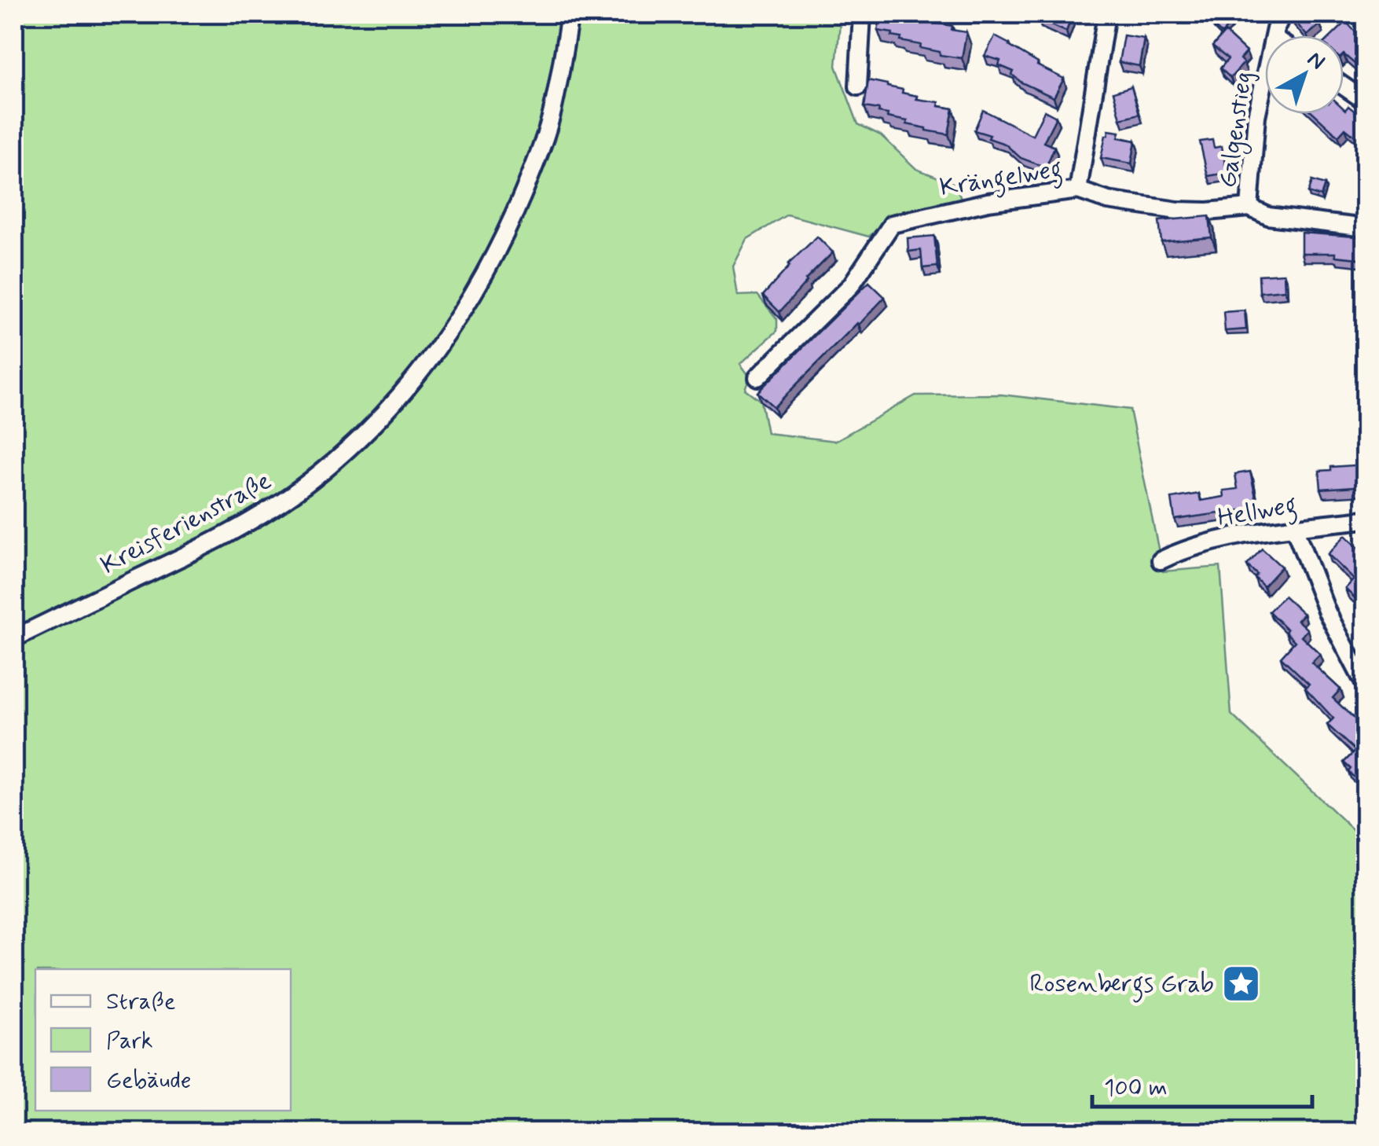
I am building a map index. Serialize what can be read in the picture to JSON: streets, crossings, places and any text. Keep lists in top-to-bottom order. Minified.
{"streets":{"street":["Galgenstieg","Krängelweg","Hellweg","Kreisferienstraße"]},"crossings":[["Galgenstieg","Krängelweg"]],"places":{"place":["Rosenbergs Grab"]},"legend":["Straße","Park","Gebäude"],"scale_bar":"100 m","north":"top right"}
